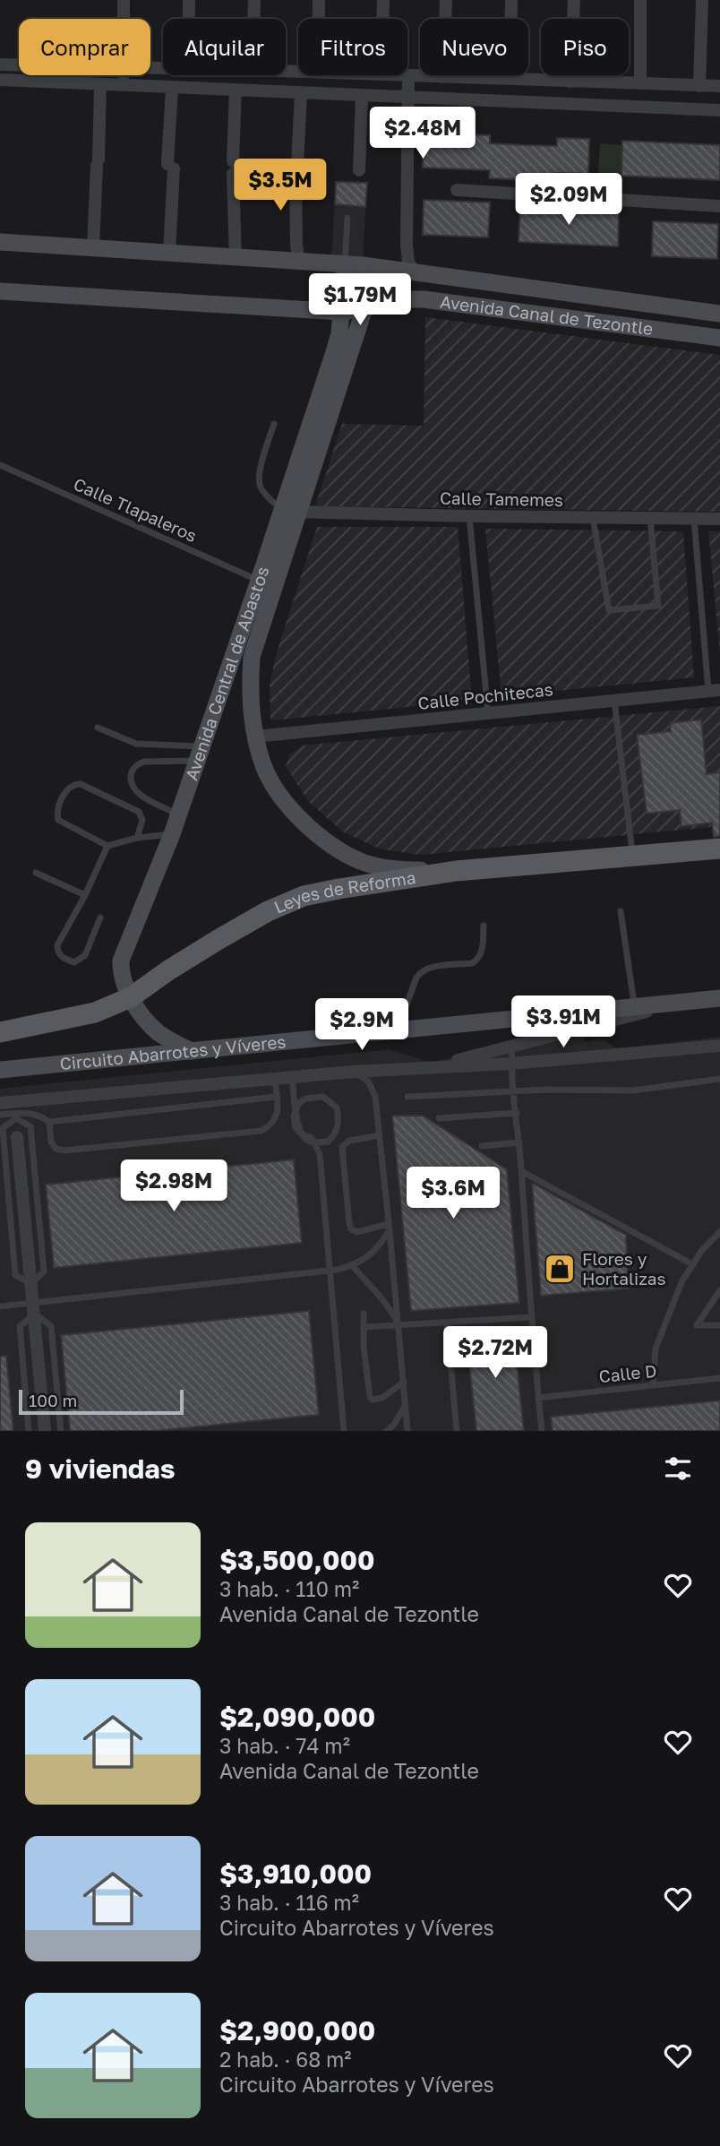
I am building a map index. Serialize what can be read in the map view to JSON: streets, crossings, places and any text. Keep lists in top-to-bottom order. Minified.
{"streets":{"main road":["Avenida Canal de Tezontle","Avenida Central de Abastos","Leyes de Reforma","Circuito Abarrotes y Víveres"],"street":["Calle Tamemes","Calle Pochitecas"],"lane":["Calle Tlapaleros","Calle D"]},"crossings":[["Avenida Canal de Tezontle","Avenida Central de Abastos"],["Calle Tamemes","Avenida Central de Abastos"],["Calle Tlapaleros","Avenida Central de Abastos"],["Avenida Central de Abastos","Calle Pochitecas"],["Avenida Central de Abastos","Leyes de Reforma"],["Avenida Central de Abastos","Circuito Abarrotes y Víveres"]],"places":{"shop":["Flores y Hortalizas"]},"scale_bar":"100 m","page":{"chip":["Comprar","Alquilar","Filtros","Nuevo","Piso"],"price":["$2.48M","$3.5M","$2.09M","$1.79M","$3.91M","$2.9M","$2.98M","$3.6M","$2.72M"],"scale":"100 m","heading":"9 viviendas","list":[{"name":"$3,500,000","note":"3 hab. · 110 m² · Avenida Canal de Tezontle"},{"name":"$2,090,000","note":"3 hab. · 74 m² · Avenida Canal de Tezontle"},{"name":"$3,910,000","note":"3 hab. · 116 m² · Circuito Abarrotes y Víveres"},{"name":"$2,900,000","note":"2 hab. · 68 m² · Circuito Abarrotes y Víveres"}]}}
